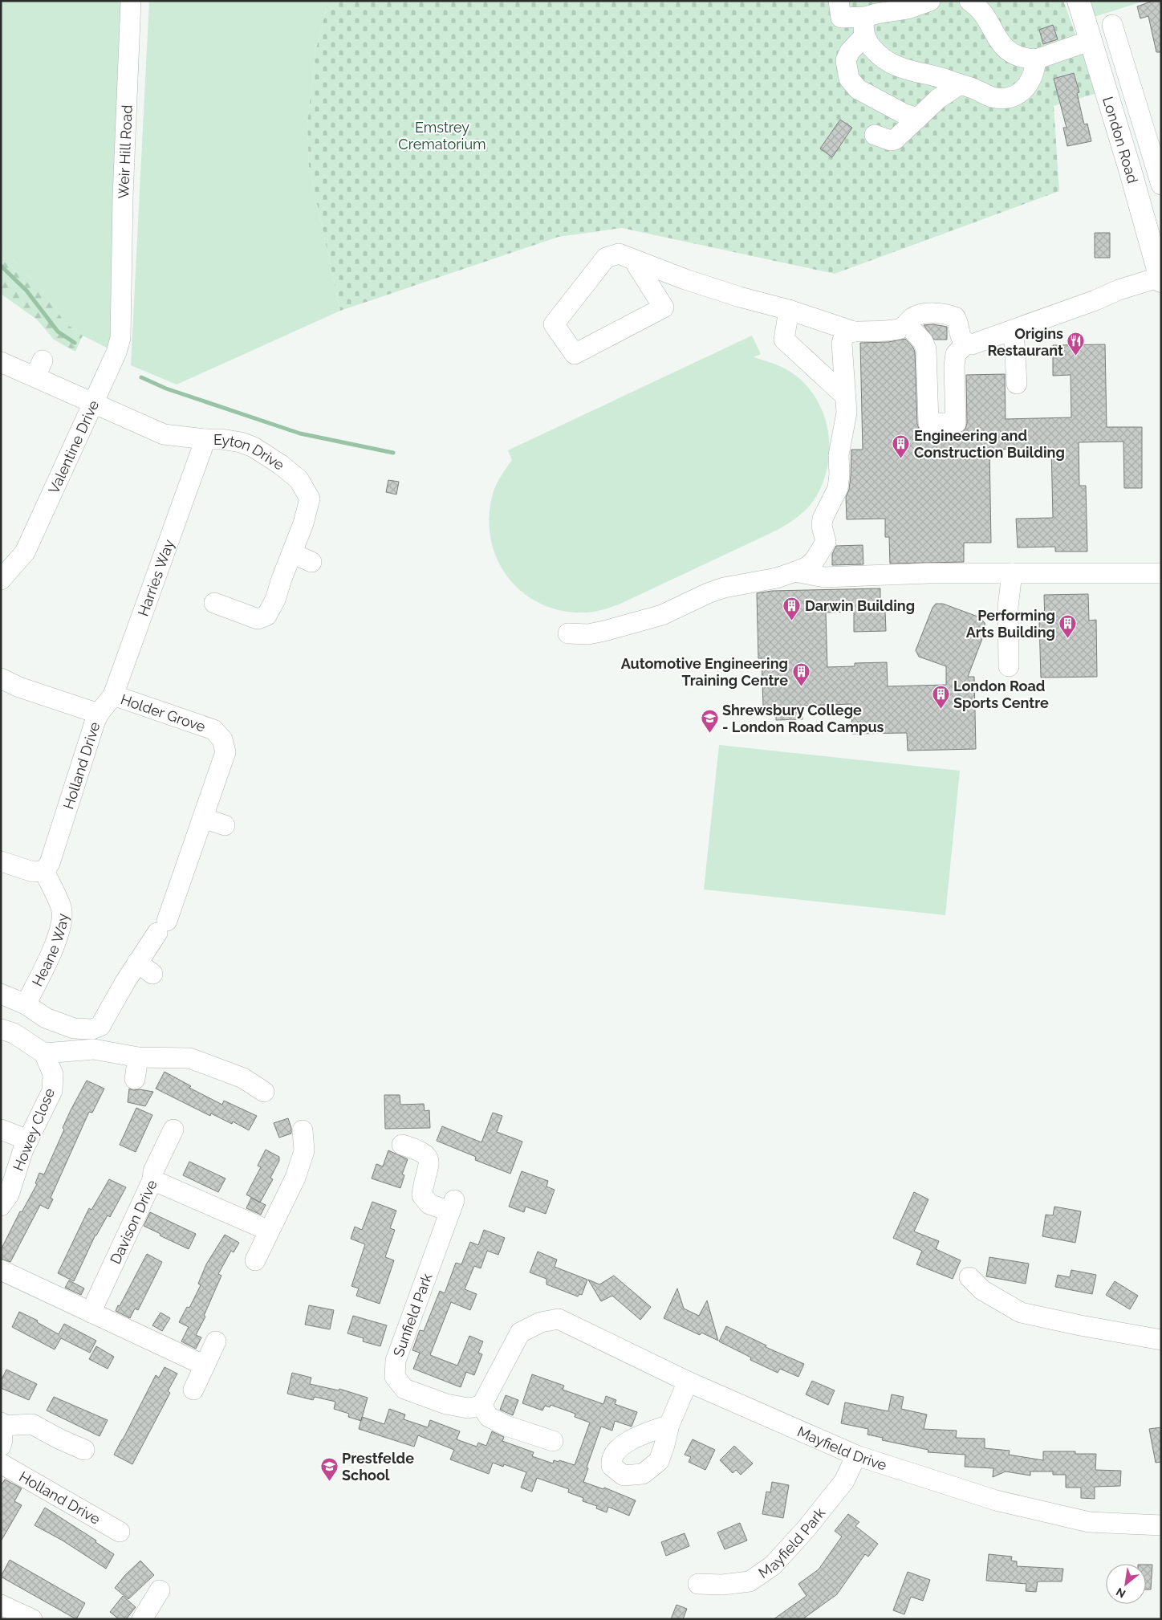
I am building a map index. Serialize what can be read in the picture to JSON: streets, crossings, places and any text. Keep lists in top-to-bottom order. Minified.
{"streets":{"main road":["London Road"],"street":["Weir Hill Road","Valentine Drive","Eyton Drive","Harries Way","Holder Grove","Holland Drive","Heane Way","Howey Close","Davison Drive","Sunfield Park","Mayfield Drive","Mayfield Park"]},"crossings":[["Weir Hill Road","Valentine Drive"],["Valentine Drive","Eyton Drive"],["Eyton Drive","Harries Way"],["Harries Way","Holder Grove"],["Harries Way","Holland Drive"],["Holder Grove","Heane Way"],["Holland Drive","Heane Way"],["Sunfield Park","Mayfield Drive"],["Mayfield Drive","Mayfield Park"]],"parks":["Emstrey Crematorium"],"places":{"restaurant":["Origins Restaurant"],"building":["Engineering and Construction Building","Darwin Building","Performing Arts Building","Automotive Engineering Training Centre","London Road Sports Centre"],"school or university":["Shrewsbury College - London Road Campus","Prestfelde School"]},"north":"bottom left"}
